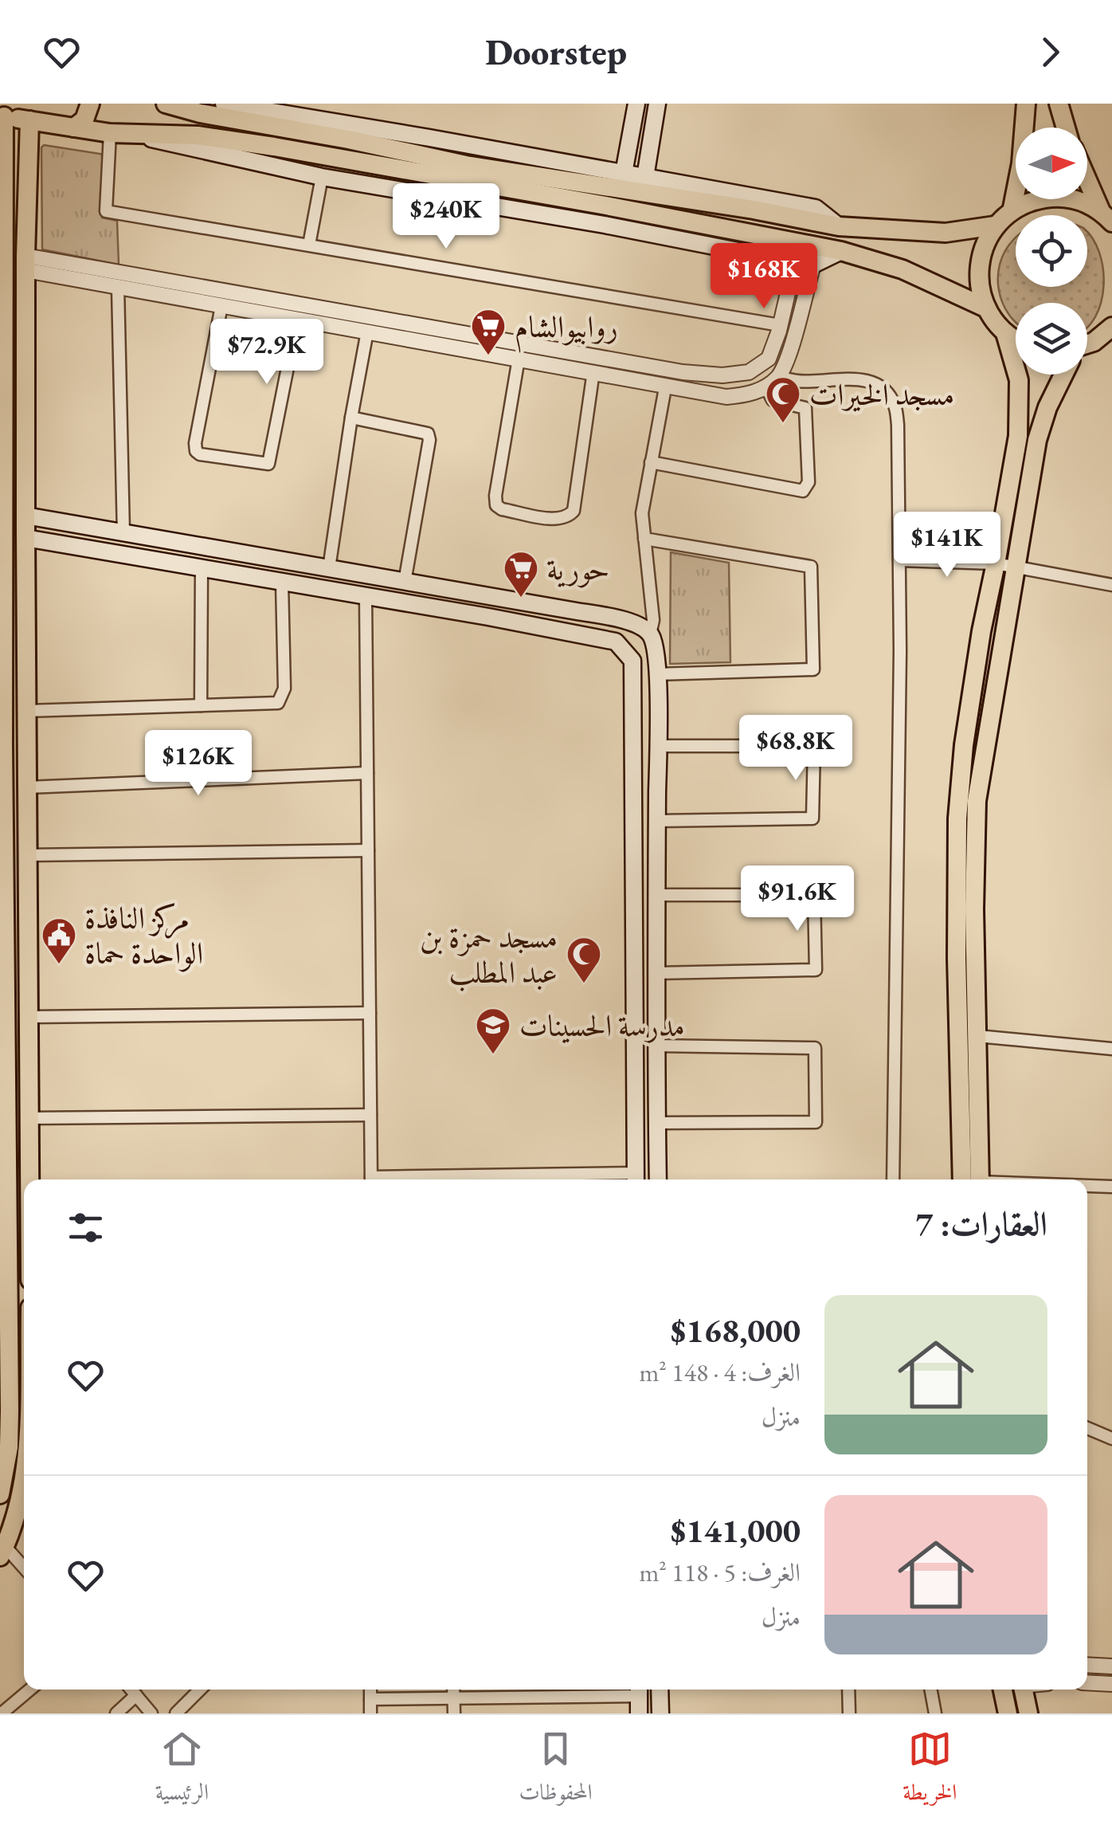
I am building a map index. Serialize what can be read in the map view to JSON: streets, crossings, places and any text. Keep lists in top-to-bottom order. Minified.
{"places":{"supermarket":["روابيوالشام","حورية"],"mosque":["مسجد الخيرات","مسجد حمزة بن عبد المطلب"],"public building":["مركز النافذة الواحدة حماة"],"school or university":["مدرسة الحسينات"]},"north":"right","page":{"header":"Doorstep","price":["$240K","$168K","$72.9K","$141K","$68.8K","$126K","$91.6K"],"heading":"العقارات: 7","list":[{"name":"$168,000","note":"الغرف: 4 · 148 m² · منزل"},{"name":"$141,000","note":"الغرف: 5 · 118 m² · منزل"}],"tabs":["الخريطة","المحفوظات","الرئيسية"]}}
